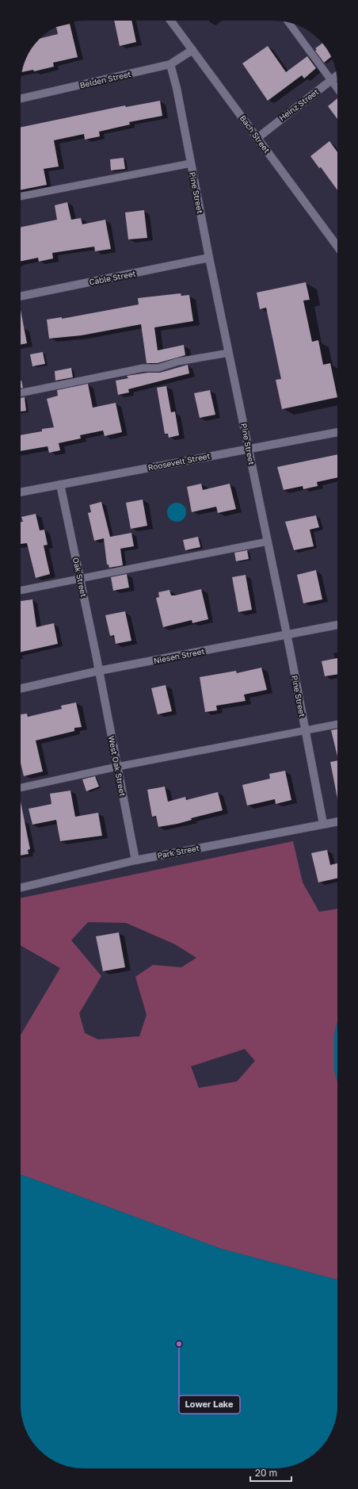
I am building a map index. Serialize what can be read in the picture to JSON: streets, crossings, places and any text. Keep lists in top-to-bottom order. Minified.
{"streets":{"street":["Belden Street","Heinz Street","Bach Street","Pine Street","Cable Street","Roosevelt Street","Oak Street","Niesen Street","West Oak Street","Park Street"]},"crossings":[["Belden Street","Bach Street"],["Belden Street","Pine Street"],["Heinz Street","Bach Street"],["Pine Street","Cable Street"],["Pine Street","Roosevelt Street"],["Pine Street","Niesen Street"],["Pine Street","Park Street"],["Roosevelt Street","Oak Street"],["Oak Street","Niesen Street"],["Oak Street","West Oak Street"],["Niesen Street","West Oak Street"],["West Oak Street","Park Street"]],"places":["Lower Lake"],"scale_bar":"20 m"}
